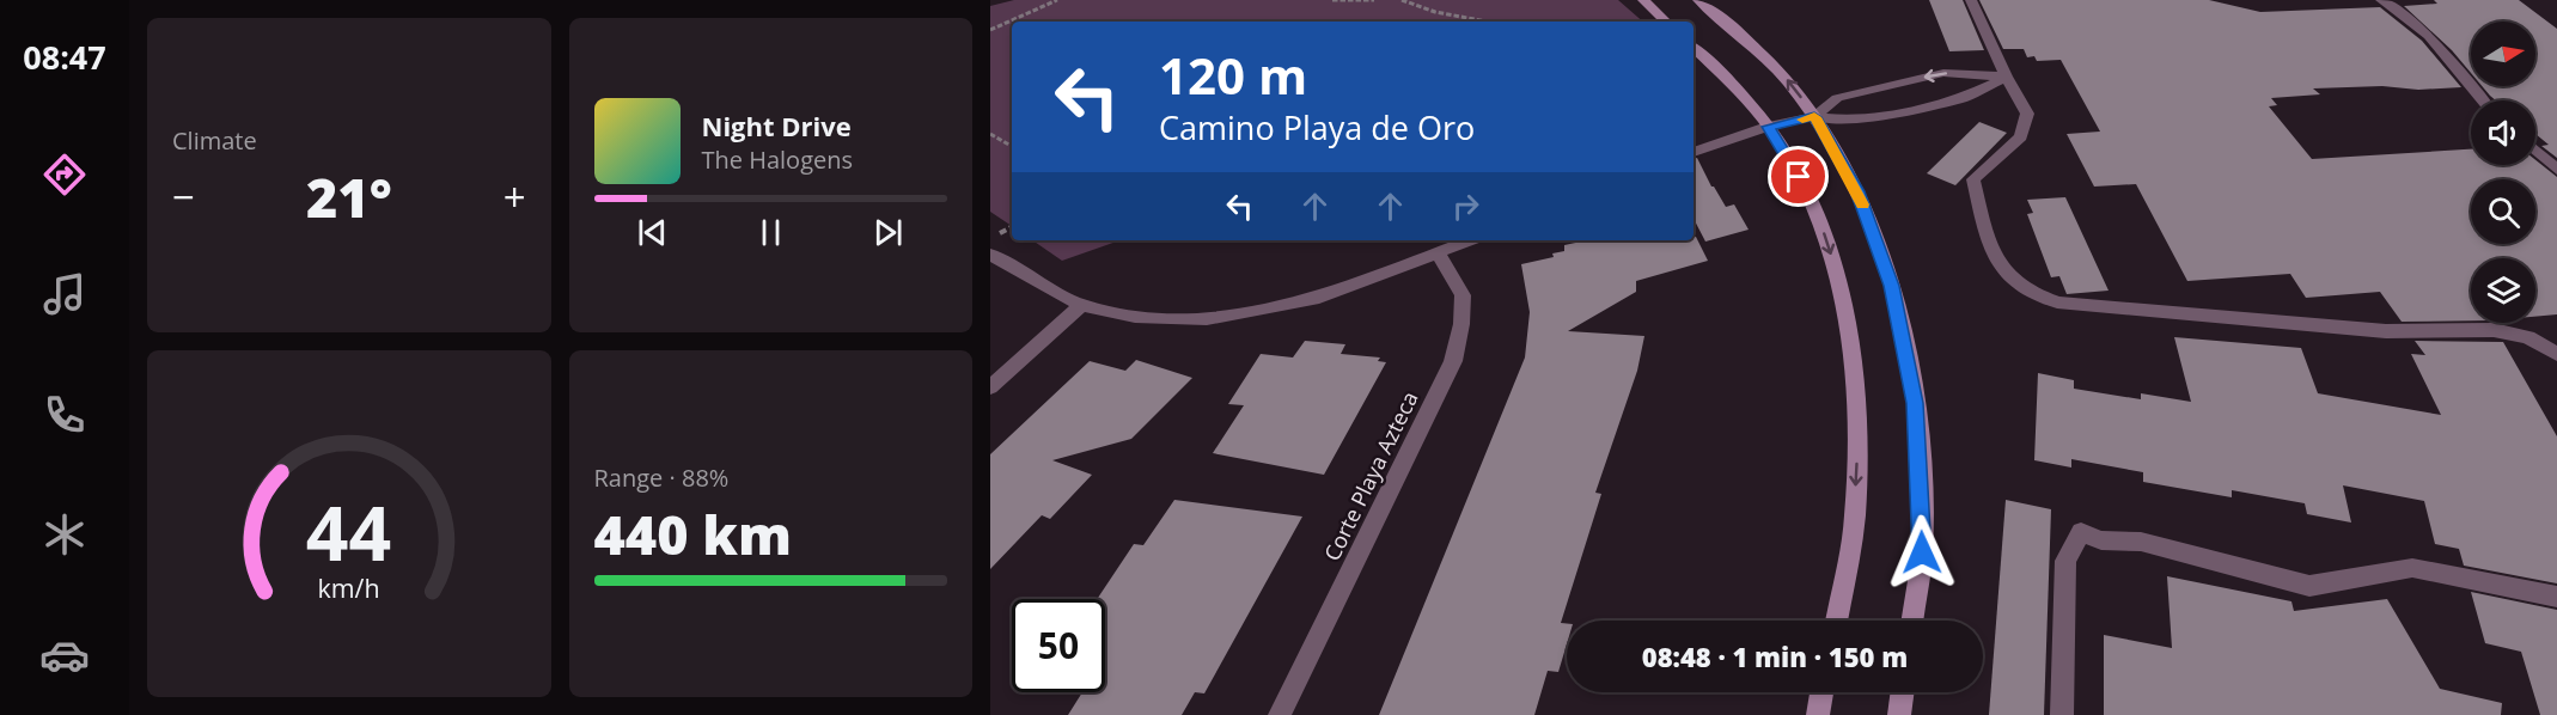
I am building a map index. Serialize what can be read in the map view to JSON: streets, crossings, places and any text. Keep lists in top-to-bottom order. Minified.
{"streets":{"street":["Corte Playa Azteca"]},"north":"right","page":{"tabs":"08:47","tile":["Climate",["Range · 88%","440 km"]],"turn":["120 m","Camino Playa de Oro"],"song":["Night Drive","The Halogens"],"heat":["−","21°","+"],"limit":"50","trip":"08:48 · 1 min · 150 m","gauge":["44","km/h"]}}
